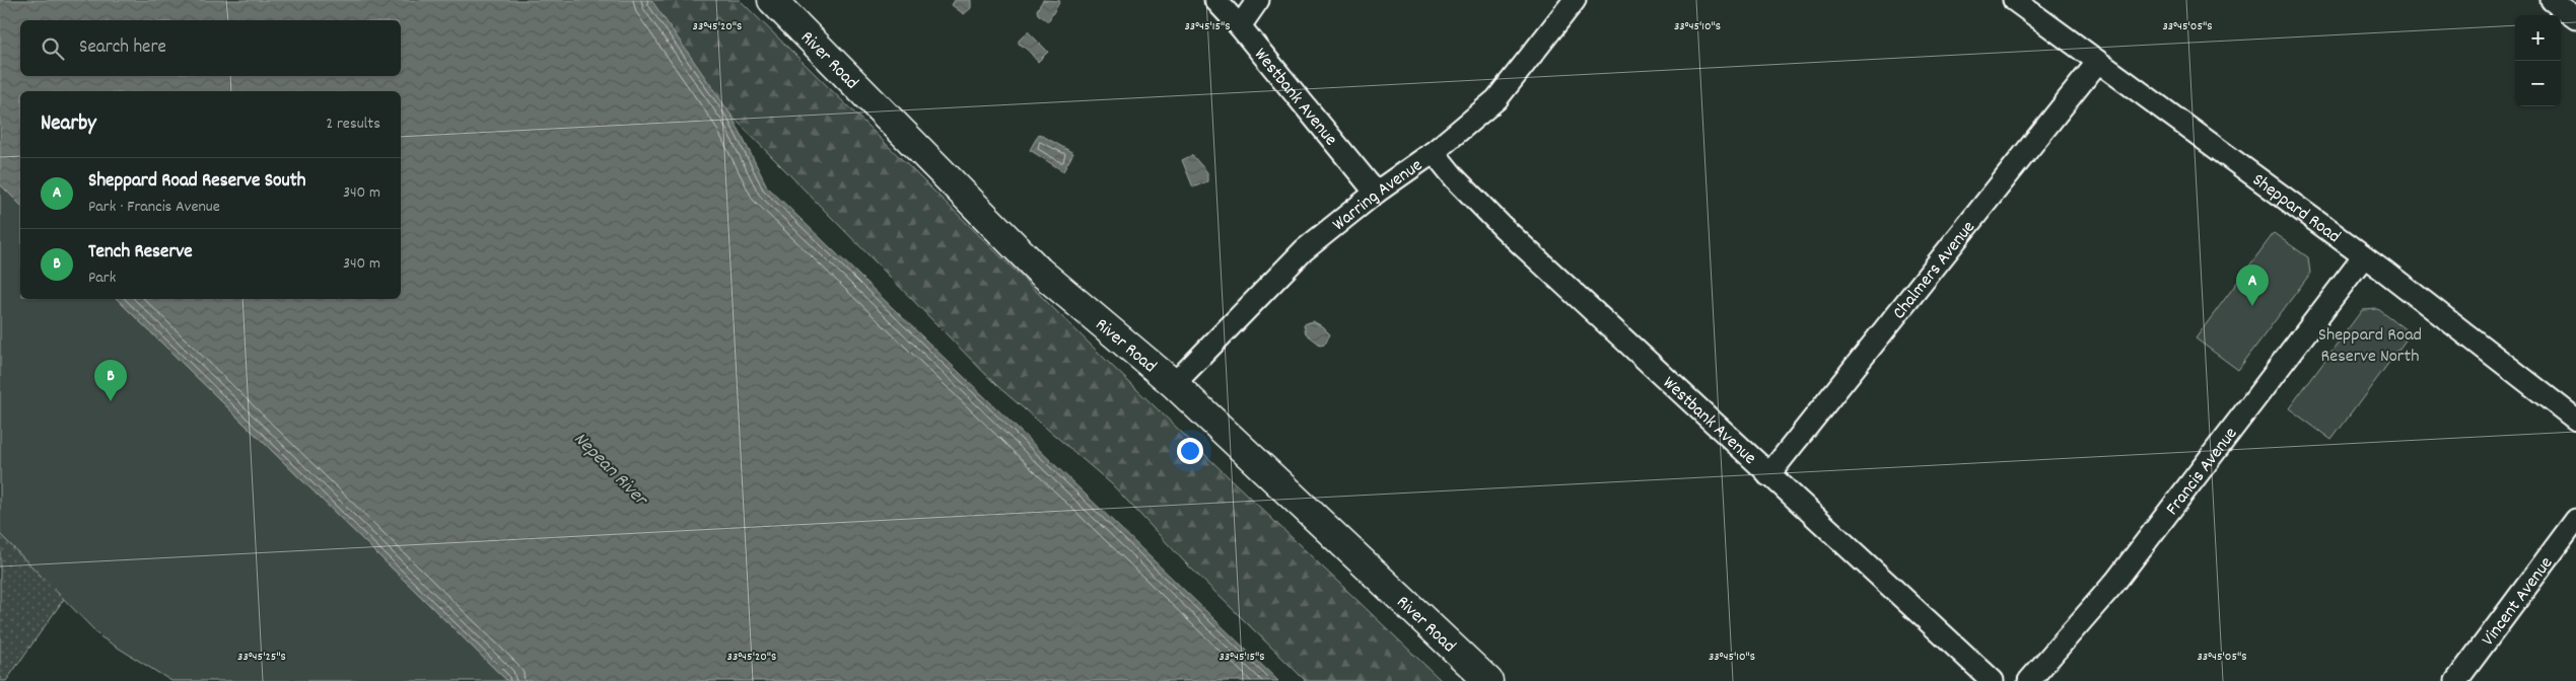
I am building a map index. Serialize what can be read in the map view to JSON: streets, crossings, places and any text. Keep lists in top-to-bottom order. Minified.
{"streets":{"street":["River Road","Westbank Avenue","Warring Avenue","Sheppard Road","Chalmers Avenue","Francis Avenue","Vincent Avenue"]},"crossings":[["River Road","Warring Avenue"],["Westbank Avenue","Warring Avenue"],["Westbank Avenue","Chalmers Avenue"],["Sheppard Road","Chalmers Avenue"],["Sheppard Road","Francis Avenue"]],"water":["Nepean River"],"parks":["Sheppard Road Reserve North"],"page":{"map_buttons":["+","−"],"search":"Search here","heading":["Nearby","2 results"],"list":[{"mark":"A","name":"Sheppard Road Reserve South","note":"Park · Francis Avenue","value":"340 m"},{"mark":"B","name":"Tench Reserve","note":"Park","value":"340 m"}],"pins":["A","B"]},"coordinates":["33°45'20\"S","33°45'15\"S","33°45'10\"S","33°45'05\"S","33°45'25\"S"]}
